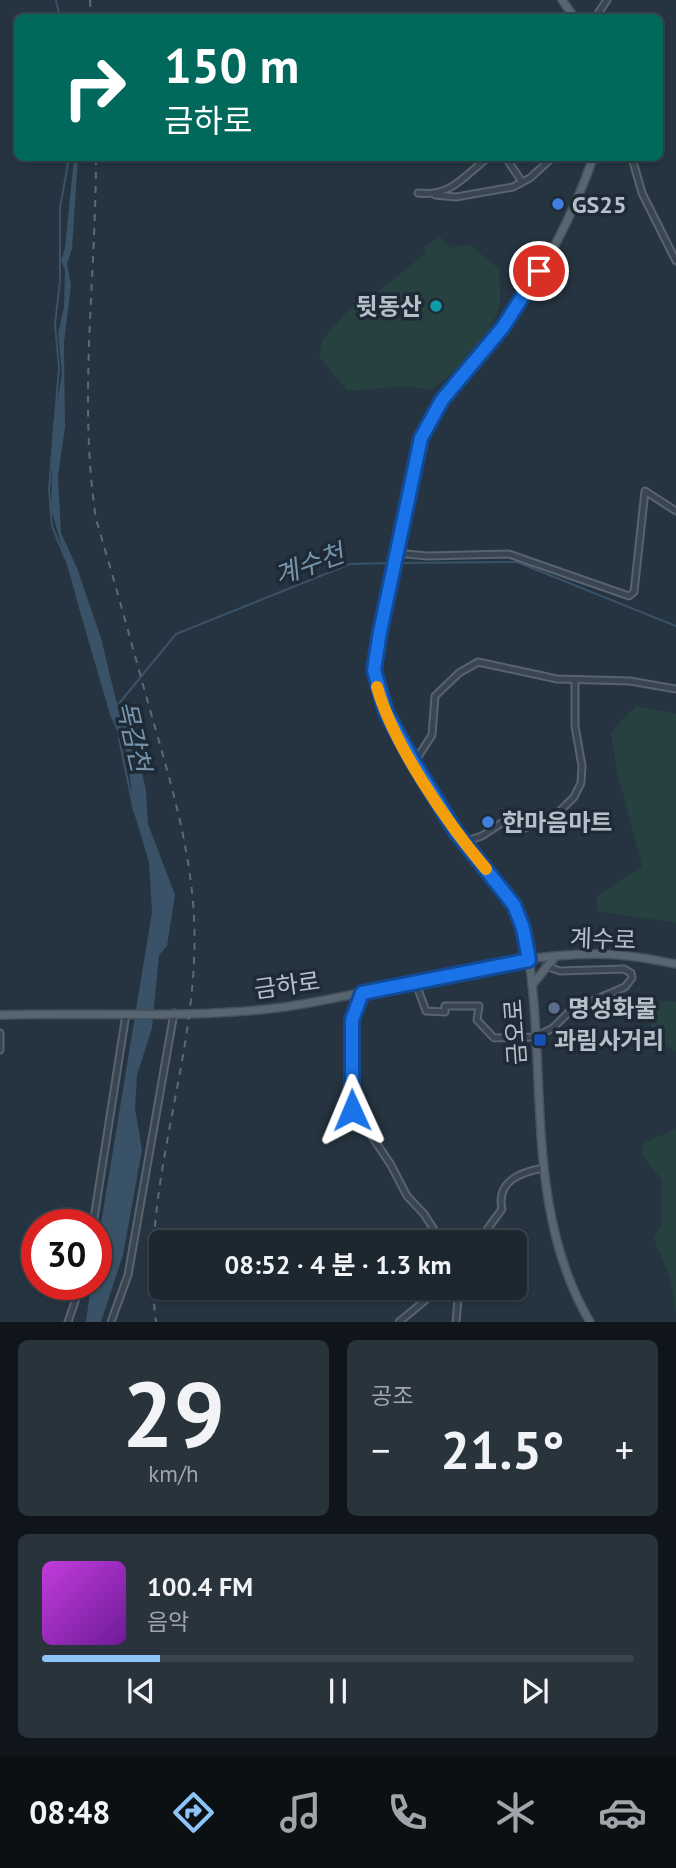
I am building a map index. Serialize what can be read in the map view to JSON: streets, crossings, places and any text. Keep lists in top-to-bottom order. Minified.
{"streets":{"main road":["계수로","금하로","금오로"]},"crossings":[["계수로","금하로"],["계수로","금오로"],["금하로","금오로"]],"water":["계수천","목감천"],"places":{"other":["GS25","뒷동산","한마음마트","명성화물"],"transit":["과림사거리"]},"page":{"turn":["150 m","금하로"],"limit":"30","trip":"08:52 · 4 분 · 1.3 km","tile":[["29","km/h"],"공조"],"heat":["−","21.5°","+"],"song":["100.4 FM","음악"],"tabs":"08:48"}}
